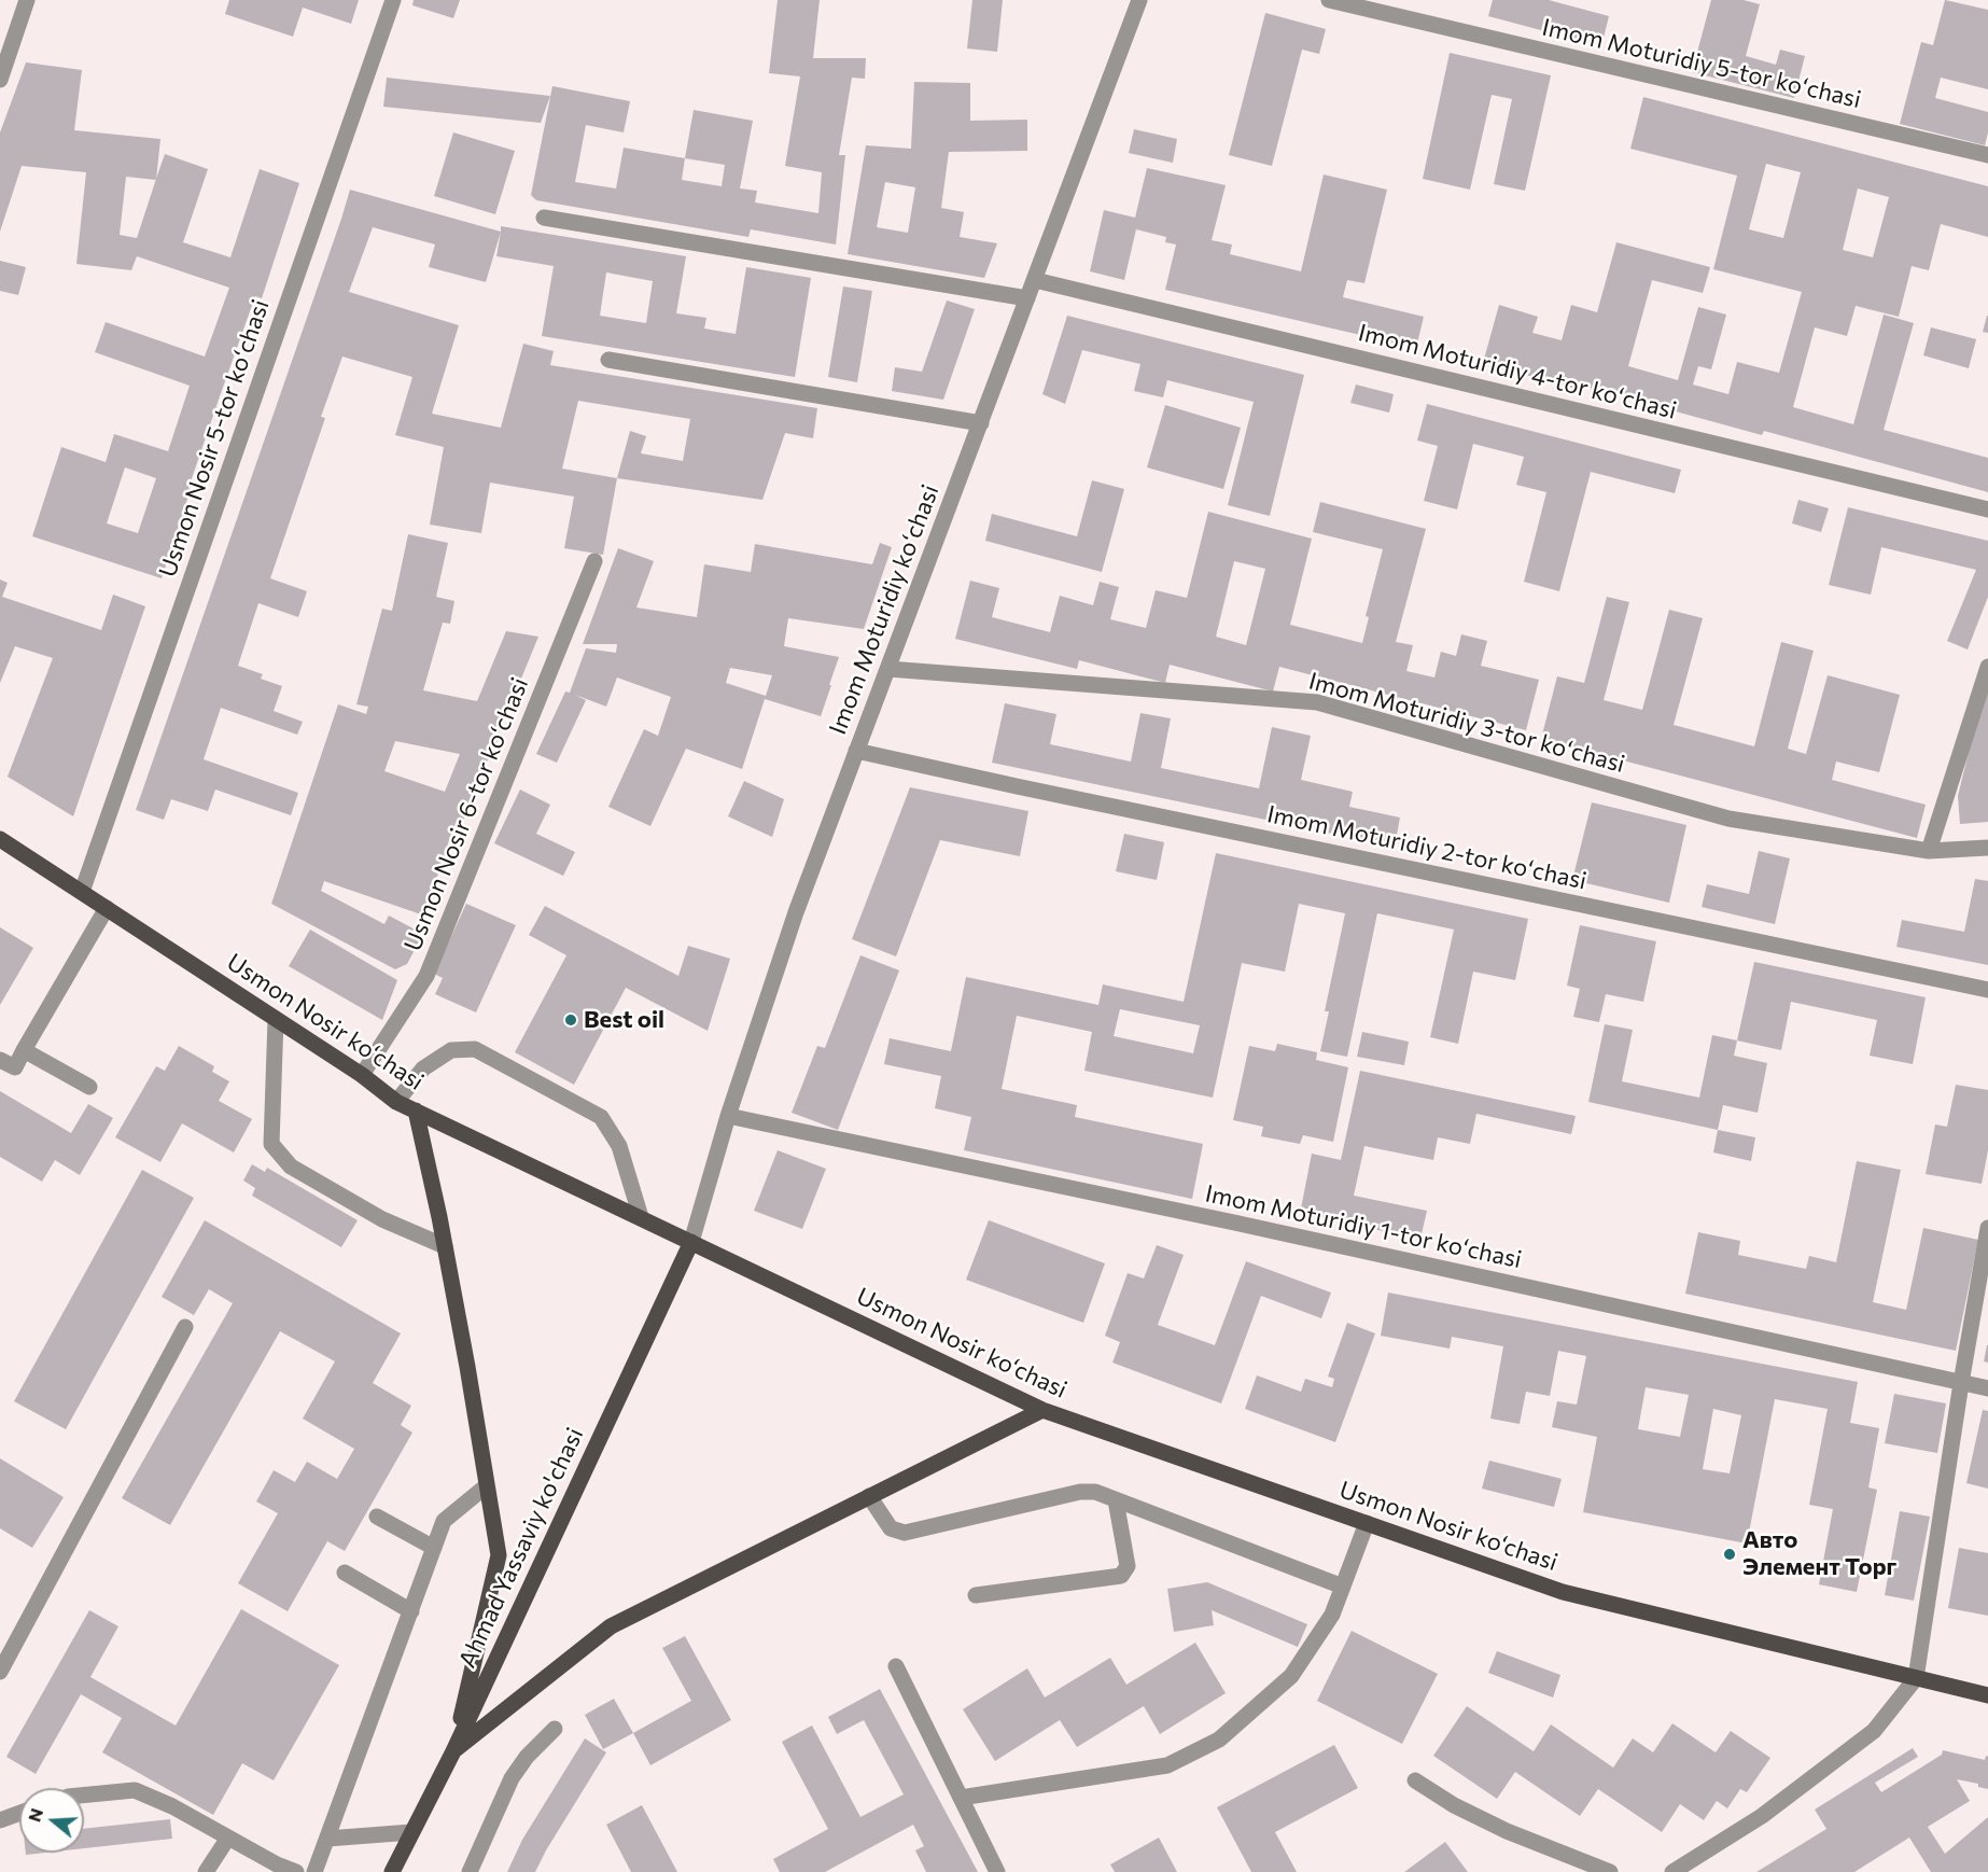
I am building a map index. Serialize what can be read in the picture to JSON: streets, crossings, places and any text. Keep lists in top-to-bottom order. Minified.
{"streets":{"main road":["Usmon Nosir ko‘chasi","Ahmad Yassaviy ko'chasi"],"street":["Imom Moturidiy 5-tor koʻchasi","Imom Moturidiy 4-tor koʻchasi","Usmon Nosir 5-tor koʻchasi","Imom Moturidiy koʻchasi","Imom Moturidiy 3-tor koʻchasi","Usmon Nosir 6-tor koʻchasi","Imom Moturidiy 2-tor koʻchasi","Imom Moturidiy 1-tor koʻchasi"]},"crossings":[["Imom Moturidiy 4-tor koʻchasi","Imom Moturidiy koʻchasi"],["Usmon Nosir 5-tor koʻchasi","Usmon Nosir ko‘chasi"],["Imom Moturidiy koʻchasi","Imom Moturidiy 3-tor koʻchasi"],["Imom Moturidiy koʻchasi","Imom Moturidiy 2-tor koʻchasi"],["Imom Moturidiy koʻchasi","Usmon Nosir ko‘chasi"],["Imom Moturidiy koʻchasi","Imom Moturidiy 1-tor koʻchasi"],["Imom Moturidiy koʻchasi","Ahmad Yassaviy ko'chasi"],["Usmon Nosir 6-tor koʻchasi","Usmon Nosir ko‘chasi"],["Usmon Nosir ko‘chasi","Ahmad Yassaviy ko'chasi"]],"places":["Best oil","Авто Элемент Торг"],"north":"left"}
